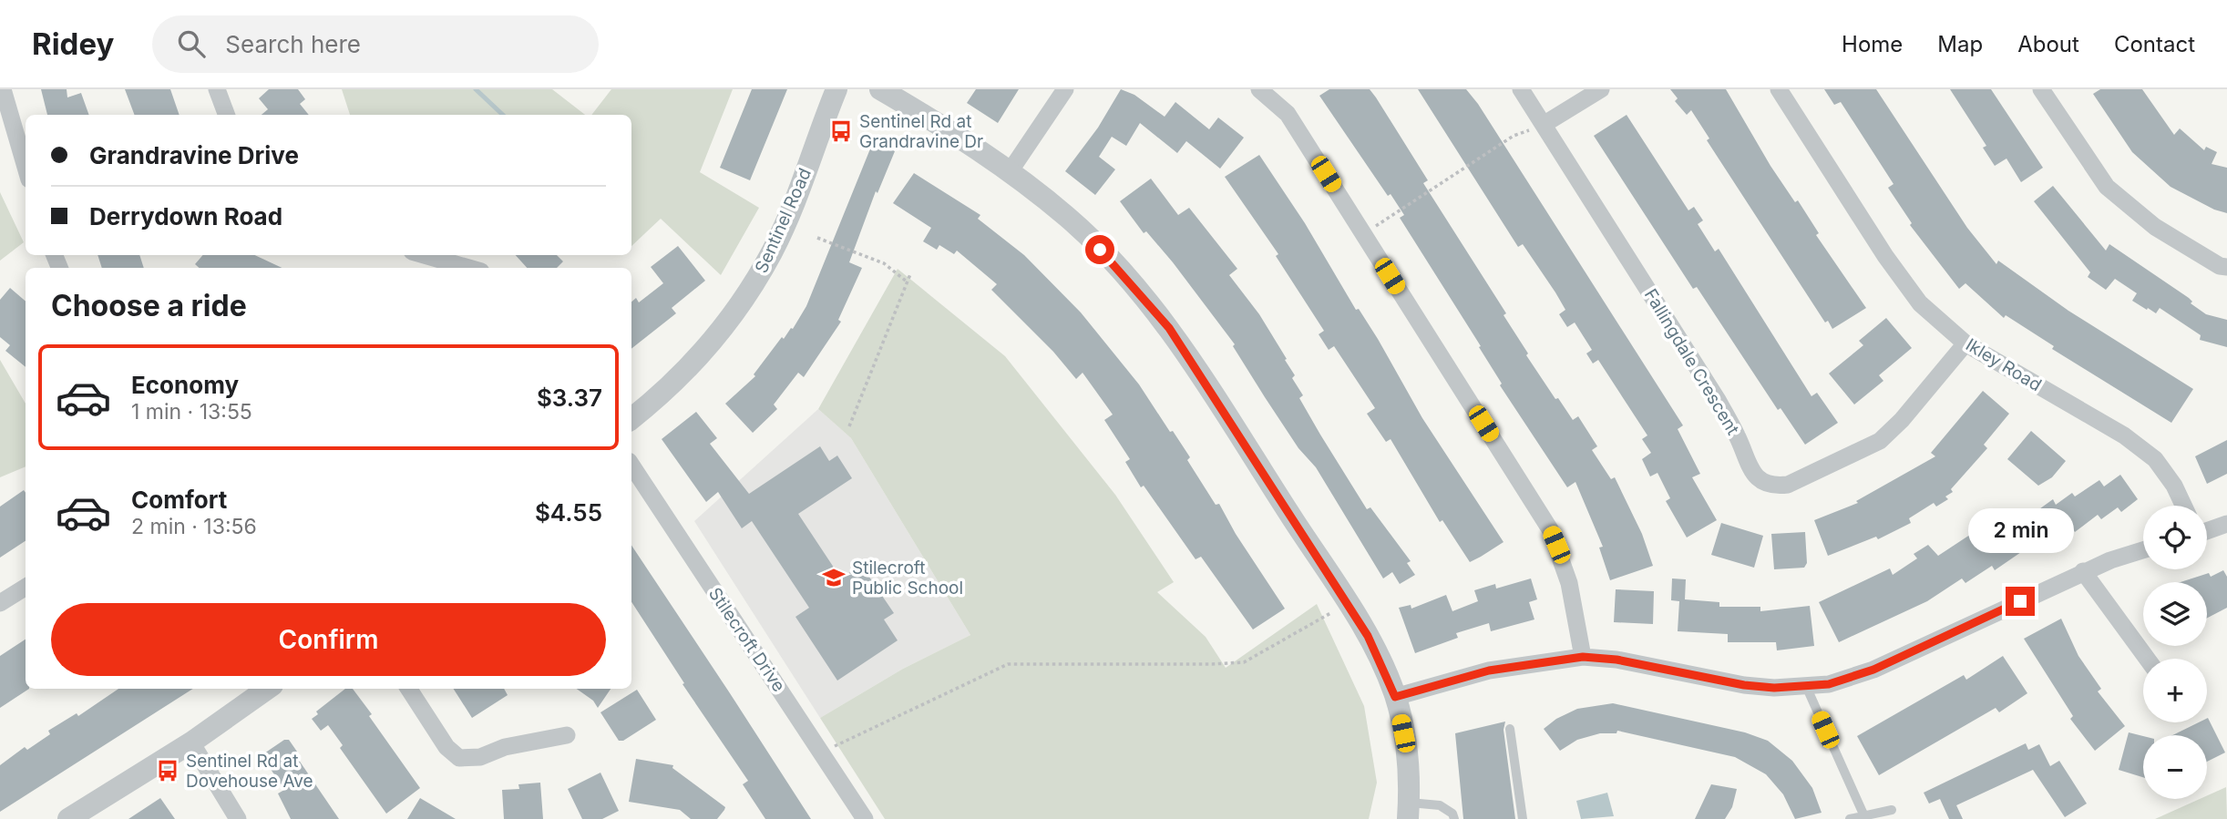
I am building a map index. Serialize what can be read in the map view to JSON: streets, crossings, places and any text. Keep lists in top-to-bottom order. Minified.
{"streets":{"street":["Sentinel Road","Fallingdale Crescent","Ikley Road","Stilecroft Drive"]},"crossings":[["Fallingdale Crescent","Ikley Road"]],"places":{"bus stop":["Sentinel Rd at Grandravine Dr","Sentinel Rd at Dovehouse Ave"],"school or university":["Stilecroft Public School"]},"page":{"header":"Ridey","search":"Search here","nav":["Home","Map","About","Contact"],"banner":["Grandravine Drive","Derrydown Road"],"heading":"Choose a ride","list":[{"name":"Economy","note":"1 min · 13:55","value":"$3.37"},{"name":"Comfort","note":"2 min · 13:56","value":"$4.55"}],"map_buttons":["+","−"],"bubble":"2 min","buttons":"Confirm"}}
